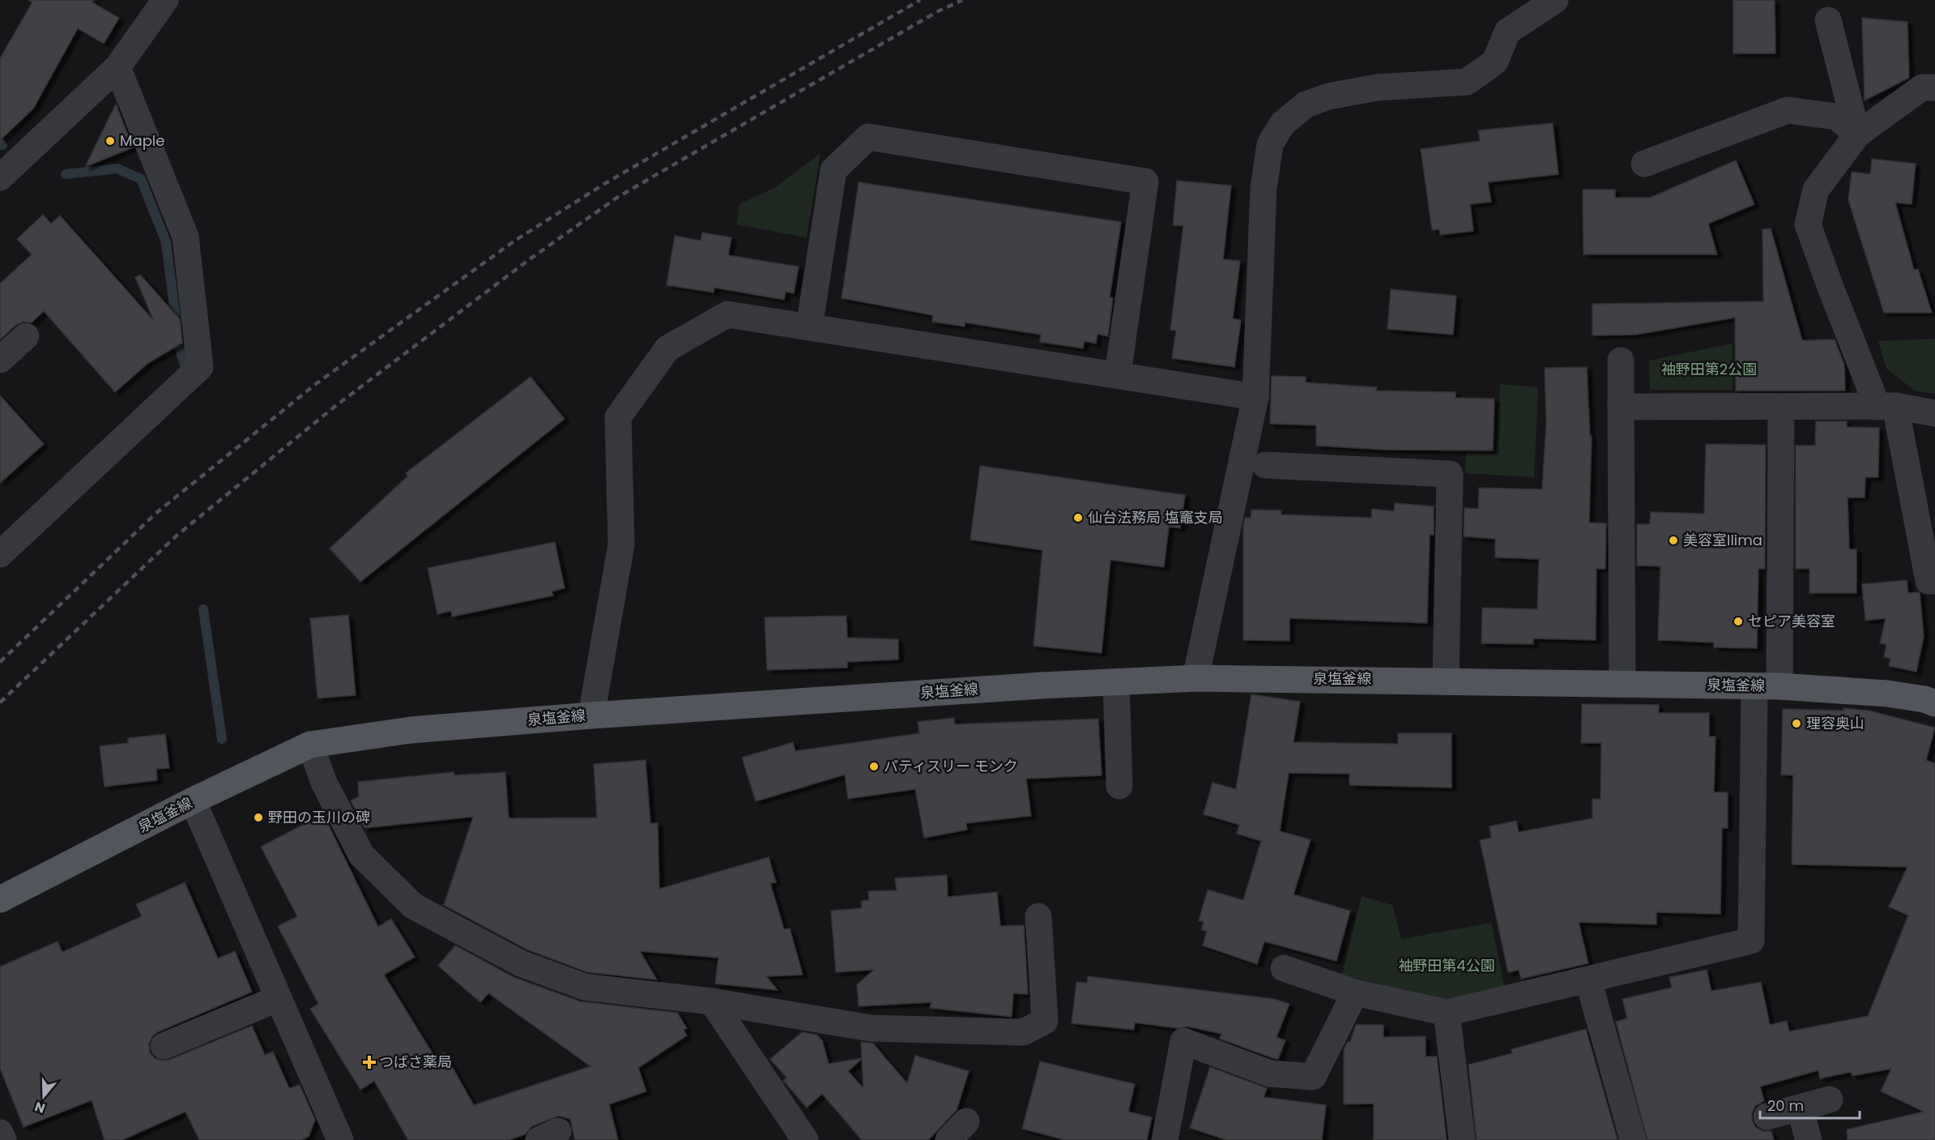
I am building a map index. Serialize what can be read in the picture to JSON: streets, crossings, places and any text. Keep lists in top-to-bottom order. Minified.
{"streets":{"main road":["泉塩釜線"]},"parks":["袖野田第2公園","袖野田第4公園"],"places":{"other":["Maple","仙台法務局 塩竈支局","美容室Ilima","セピア美容室","理容奥山","パティスリー モンク","野田の玉川の碑"],"health":["つばさ薬局"]},"scale_bar":"20 m","north":"bottom"}
